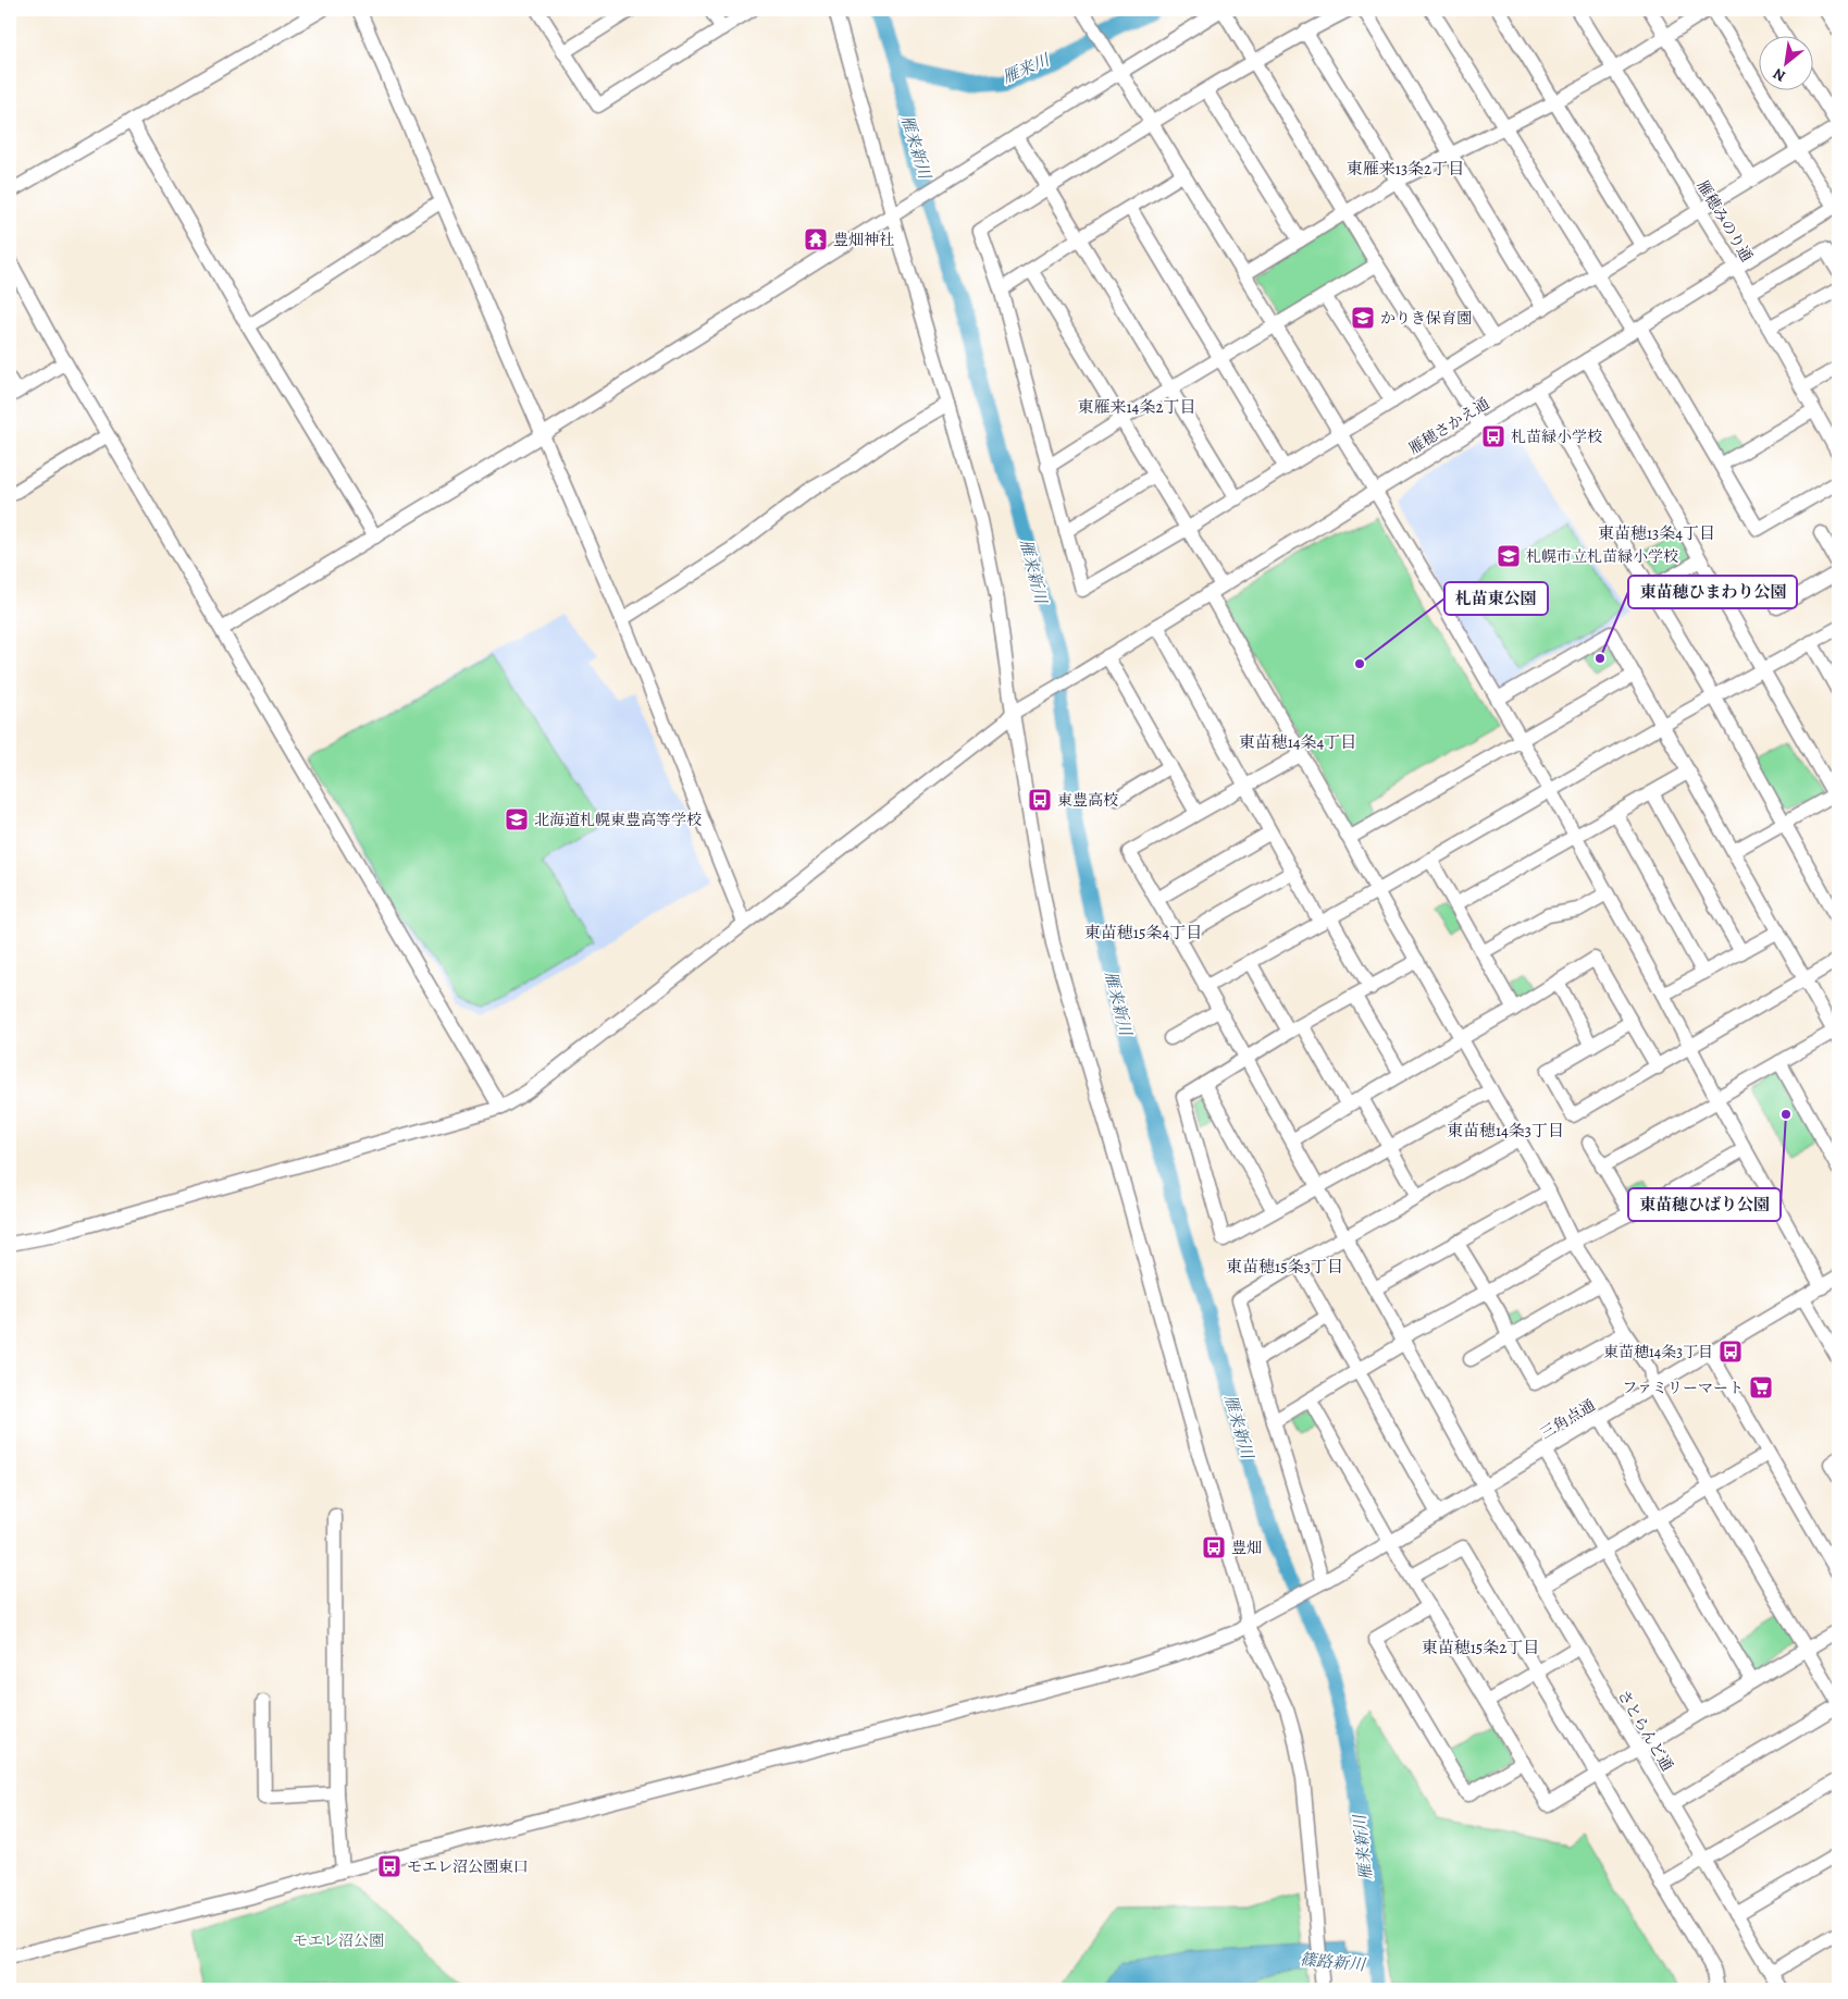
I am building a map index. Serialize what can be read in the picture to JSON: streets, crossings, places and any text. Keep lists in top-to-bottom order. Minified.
{"streets":{"street":["雁穂みのり通","雁穂さかえ通","三角点通","さとらんど通"]},"crossings":[["雁穂みのり通","雁穂さかえ通"],["三角点通","さとらんど通"]],"districts":["東雁来13条2丁目","東雁来14条2丁目","東苗穂13条4丁目","東苗穂14条4丁目","東苗穂15条4丁目","東苗穂14条3丁目","東苗穂15条3丁目","東苗穂15条2丁目"],"water":["雁来川","雁来新川","篠路新川"],"parks":["モエレ沼公園"],"places":{"temple":["豊畑神社"],"school or university":["かりき保育園","札幌市立札苗緑小学校","北海道札幌東豊高等学校"],"bus stop":["札苗緑小学校","東豊高校","東苗穂14条3丁目","豊畑","モエレ沼公園東口"],"other":["東苗穂ひまわり公園","札苗東公園","東苗穂ひばり公園"],"supermarket":["ファミリーマート"]},"north":"bottom left"}
